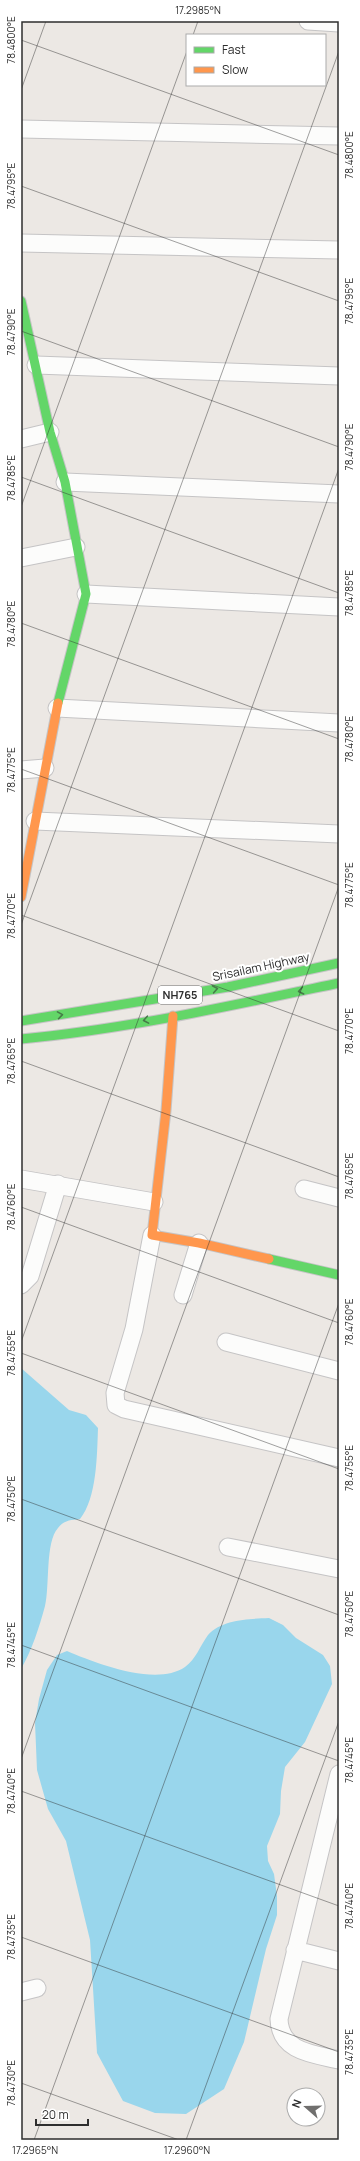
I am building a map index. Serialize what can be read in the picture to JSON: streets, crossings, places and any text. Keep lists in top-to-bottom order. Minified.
{"streets":{"main road":["Srisailam Highway","NH765"]},"legend":["Fast","Slow"],"scale_bar":"20 m","north":"left","coordinates":["17.2985°N","78.4800°E","78.4795°E","78.4790°E","78.4785°E","78.4780°E","78.4775°E","78.4770°E","78.4765°E","78.4760°E","78.4755°E","78.4750°E","78.4745°E","78.4740°E","78.4735°E","78.4730°E","17.2965°N","17.2960°N"]}
